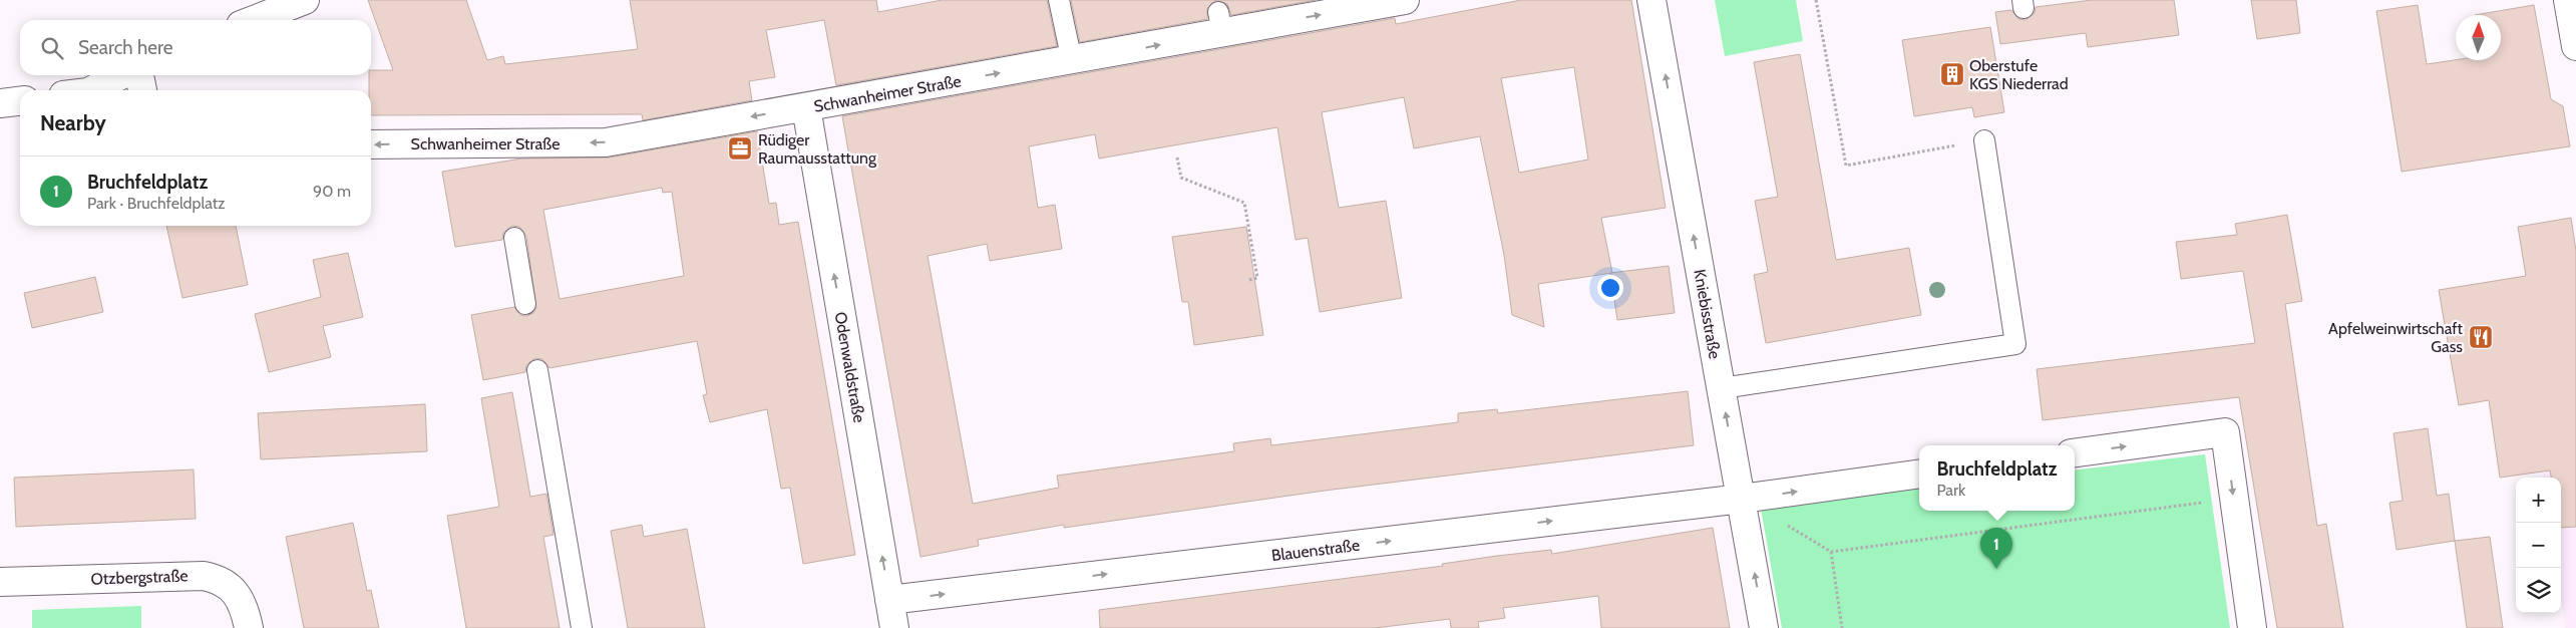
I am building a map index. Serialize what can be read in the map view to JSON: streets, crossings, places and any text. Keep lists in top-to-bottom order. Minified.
{"streets":{"street":["Schwanheimer Straße","Kniebisstraße","Odenwaldstraße","Blauenstraße","Otzbergstraße"]},"crossings":[["Schwanheimer Straße","Odenwaldstraße"],["Kniebisstraße","Blauenstraße"],["Odenwaldstraße","Blauenstraße"]],"one_way":["Kniebisstraße","Odenwaldstraße","Blauenstraße"],"places":{"building":["Oberstufe KGS Niederrad"],"office":["Rüdiger Raumausstattung"],"restaurant":["Apfelweinwirtschaft Gass"]},"north":"top","page":{"search":"Search here","heading":"Nearby","list":[{"mark":"1","name":"Bruchfeldplatz","note":"Park · Bruchfeldplatz","value":"90 m"}],"popup":["Bruchfeldplatz","Park"],"map_buttons":["+","−"],"pins":"1"}}
